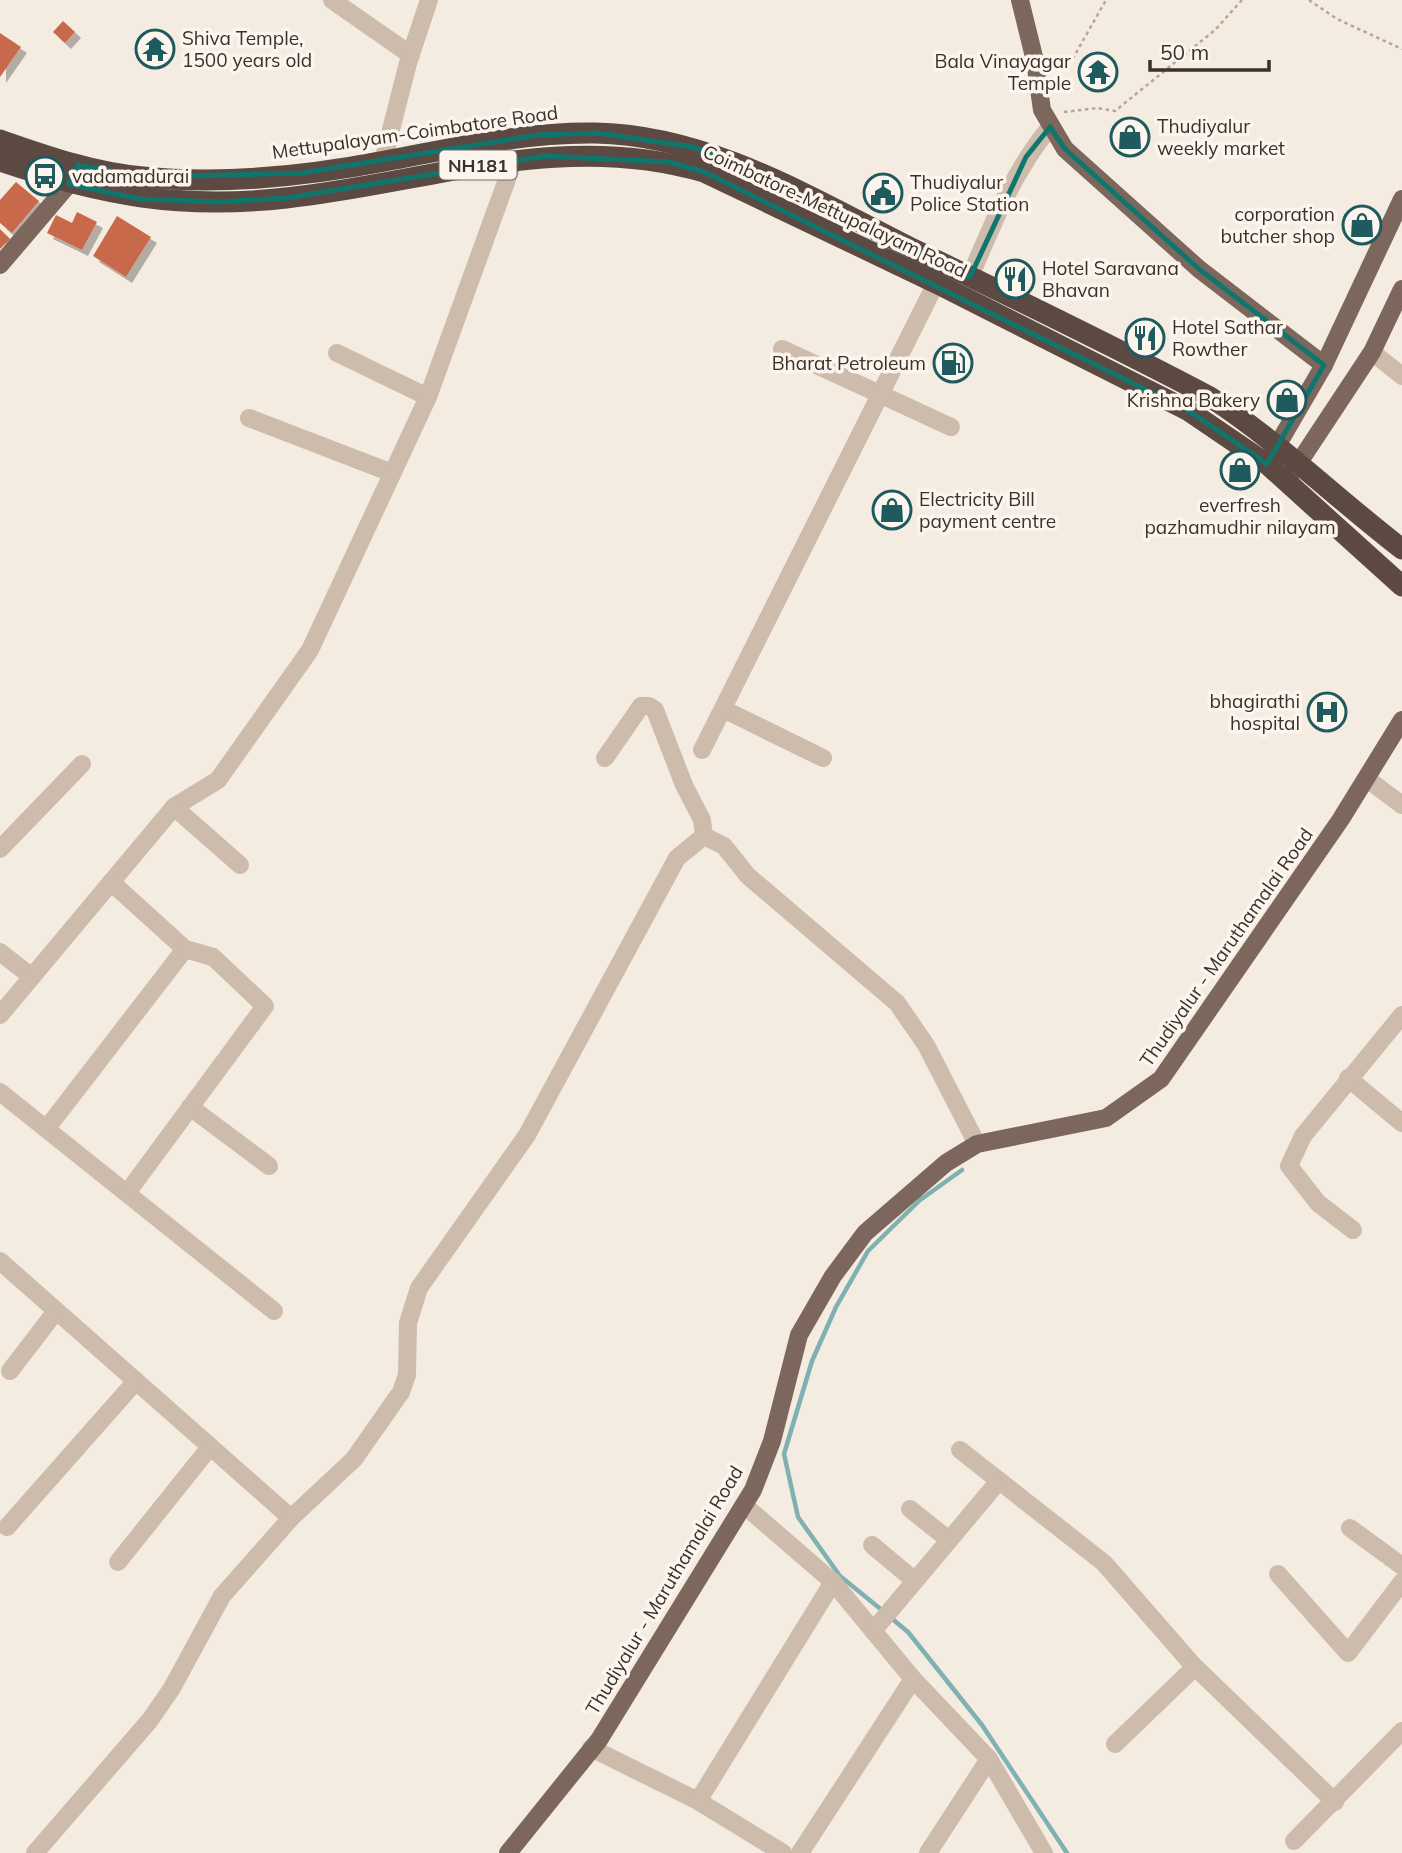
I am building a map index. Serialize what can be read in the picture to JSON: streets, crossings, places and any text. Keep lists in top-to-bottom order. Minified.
{"streets":{"highway":["Mettupalayam-Coimbatore Road","NH181","Coimbatore-Mettupalayam Road"],"main road":["Thudiyalur - Maruthamalai Road"]},"crossings":[["Mettupalayam-Coimbatore Road","Coimbatore-Mettupalayam Road"]],"places":{"temple":["Shiva Temple, 1500 years old","Bala Vinayagar Temple"],"shop":["Thudiyalur weekly market","corporation butcher shop","Krishna Bakery","everfresh pazhamudhir nilayam","Electricity Bill payment centre"],"bus stop":["vadamadurai"],"public building":["Thudiyalur Police Station"],"restaurant":["Hotel Saravana Bhavan","Hotel Sathar Rowther"],"fuel station":["Bharat Petroleum"],"hospital":["bhagirathi hospital"]},"scale_bar":"50 m"}
